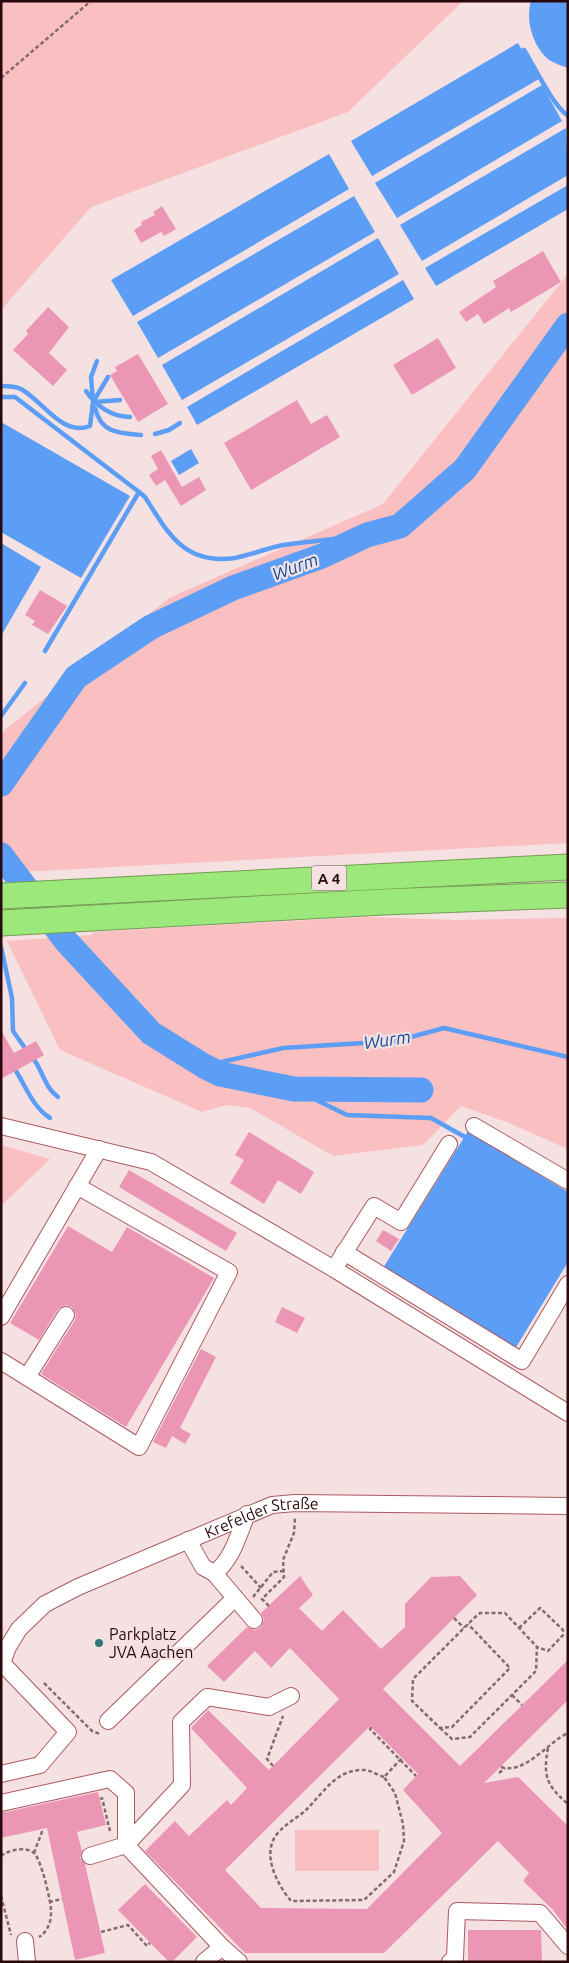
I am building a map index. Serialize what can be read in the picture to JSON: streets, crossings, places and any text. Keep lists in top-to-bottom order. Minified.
{"streets":{"highway":["A 4"],"street":["Krefelder Straße"]},"water":["Wurm"],"places":["Parkplatz JVA Aachen"]}
